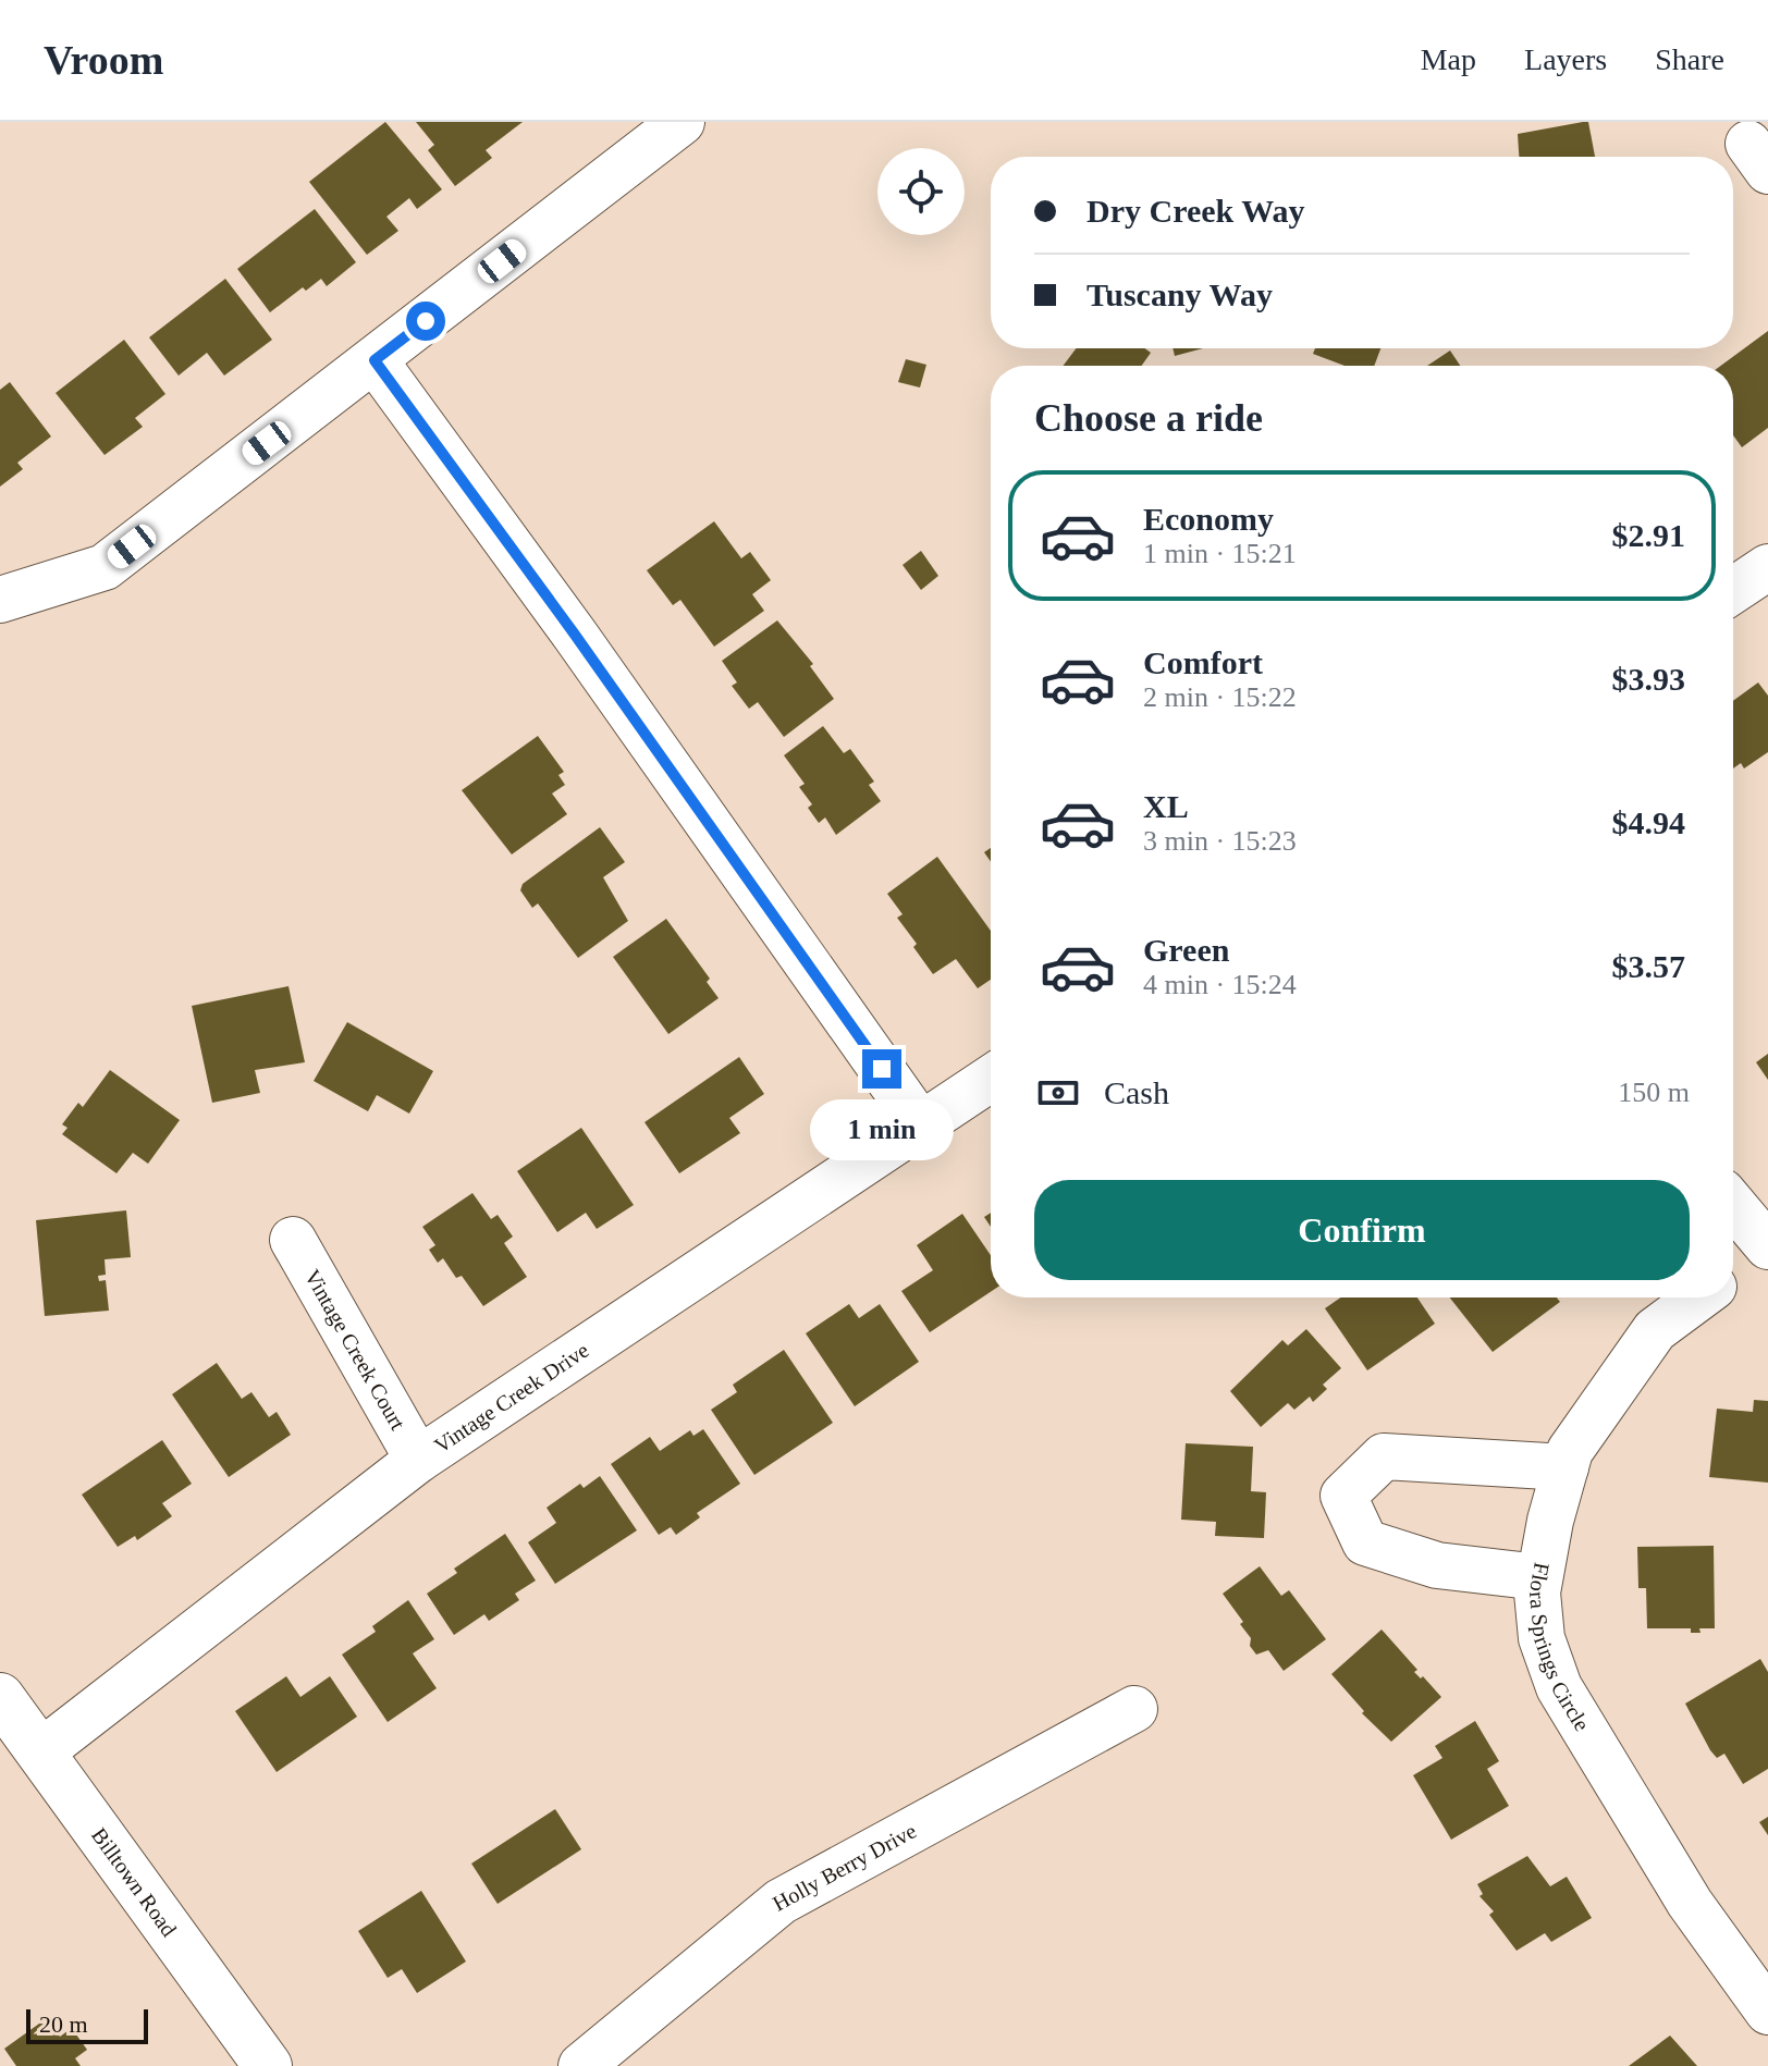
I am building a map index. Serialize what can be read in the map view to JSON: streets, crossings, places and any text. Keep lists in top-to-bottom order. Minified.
{"streets":{"main road":["Billtown Road"],"street":["Vintage Creek Court","Vintage Creek Drive","Flora Springs Circle","Holly Berry Drive"]},"crossings":[["Vintage Creek Court","Vintage Creek Drive"],["Vintage Creek Drive","Billtown Road"]],"scale_bar":"20 m","page":{"header":"Vroom","nav":["Map","Layers","Share"],"banner":["Dry Creek Way","Tuscany Way"],"heading":"Choose a ride","list":[{"name":"Economy","note":"1 min · 15:21","value":"$2.91"},{"name":"Comfort","note":"2 min · 15:22","value":"$3.93"},{"name":"XL","note":"3 min · 15:23","value":"$4.94"},{"name":"Green","note":"4 min · 15:24","value":"$3.57"}],"pay":["Cash","150 m"],"bubble":"1 min","buttons":"Confirm","scale":"20 m"}}
